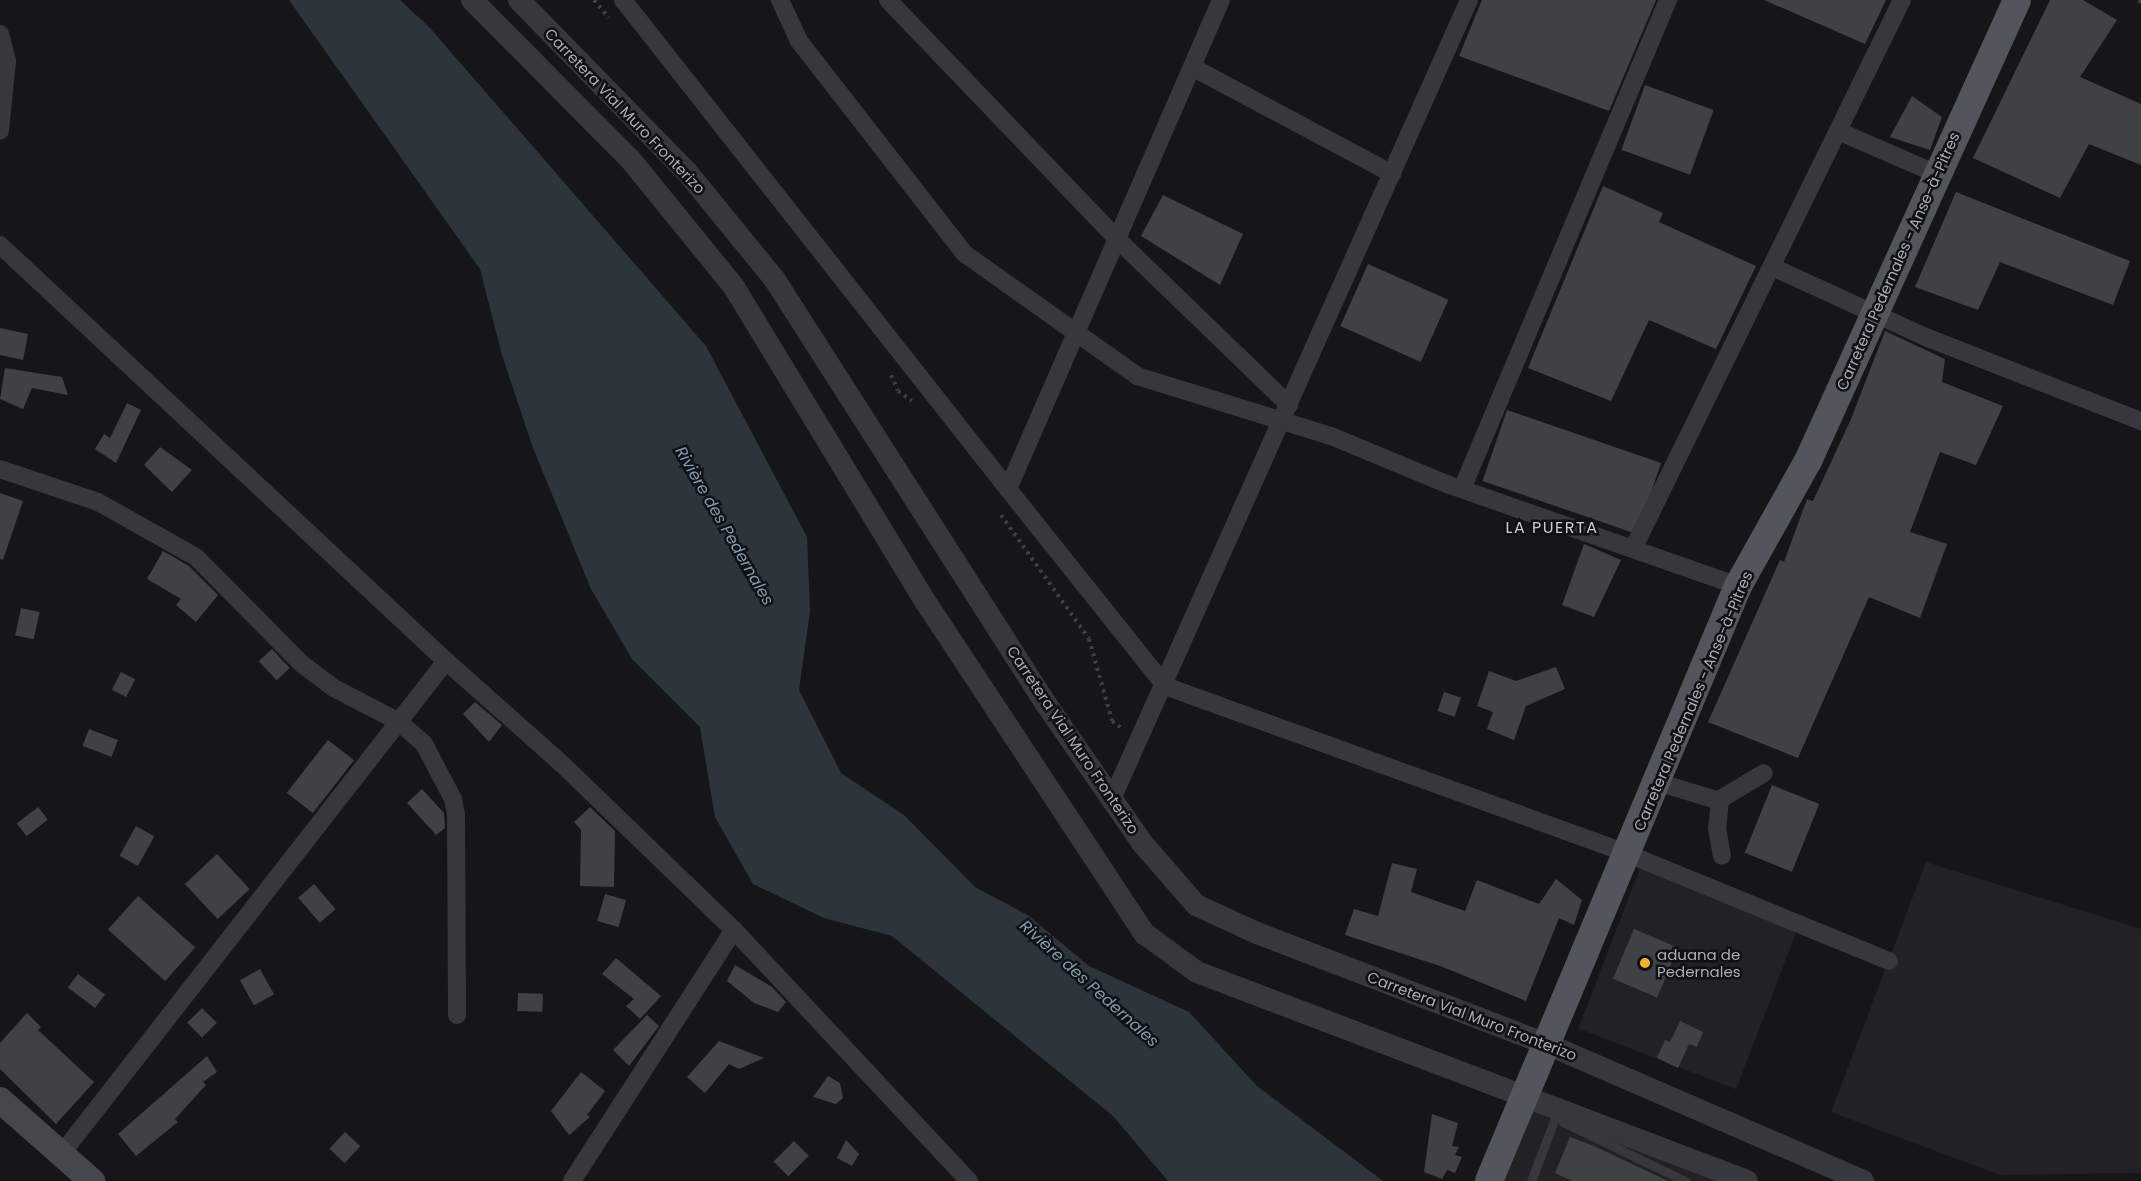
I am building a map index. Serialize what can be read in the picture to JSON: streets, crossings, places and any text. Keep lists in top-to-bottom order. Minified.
{"streets":{"main road":["Carretera Pedernales - Anse-à-Pitres"],"street":["Carretera Vial Muro Fronterizo"]},"crossings":[["Carretera Vial Muro Fronterizo","Carretera Pedernales - Anse-à-Pitres"]],"districts":["LA PUERTA"],"water":["Rivière des Pedernales"],"places":["aduana de Pedernales"]}
